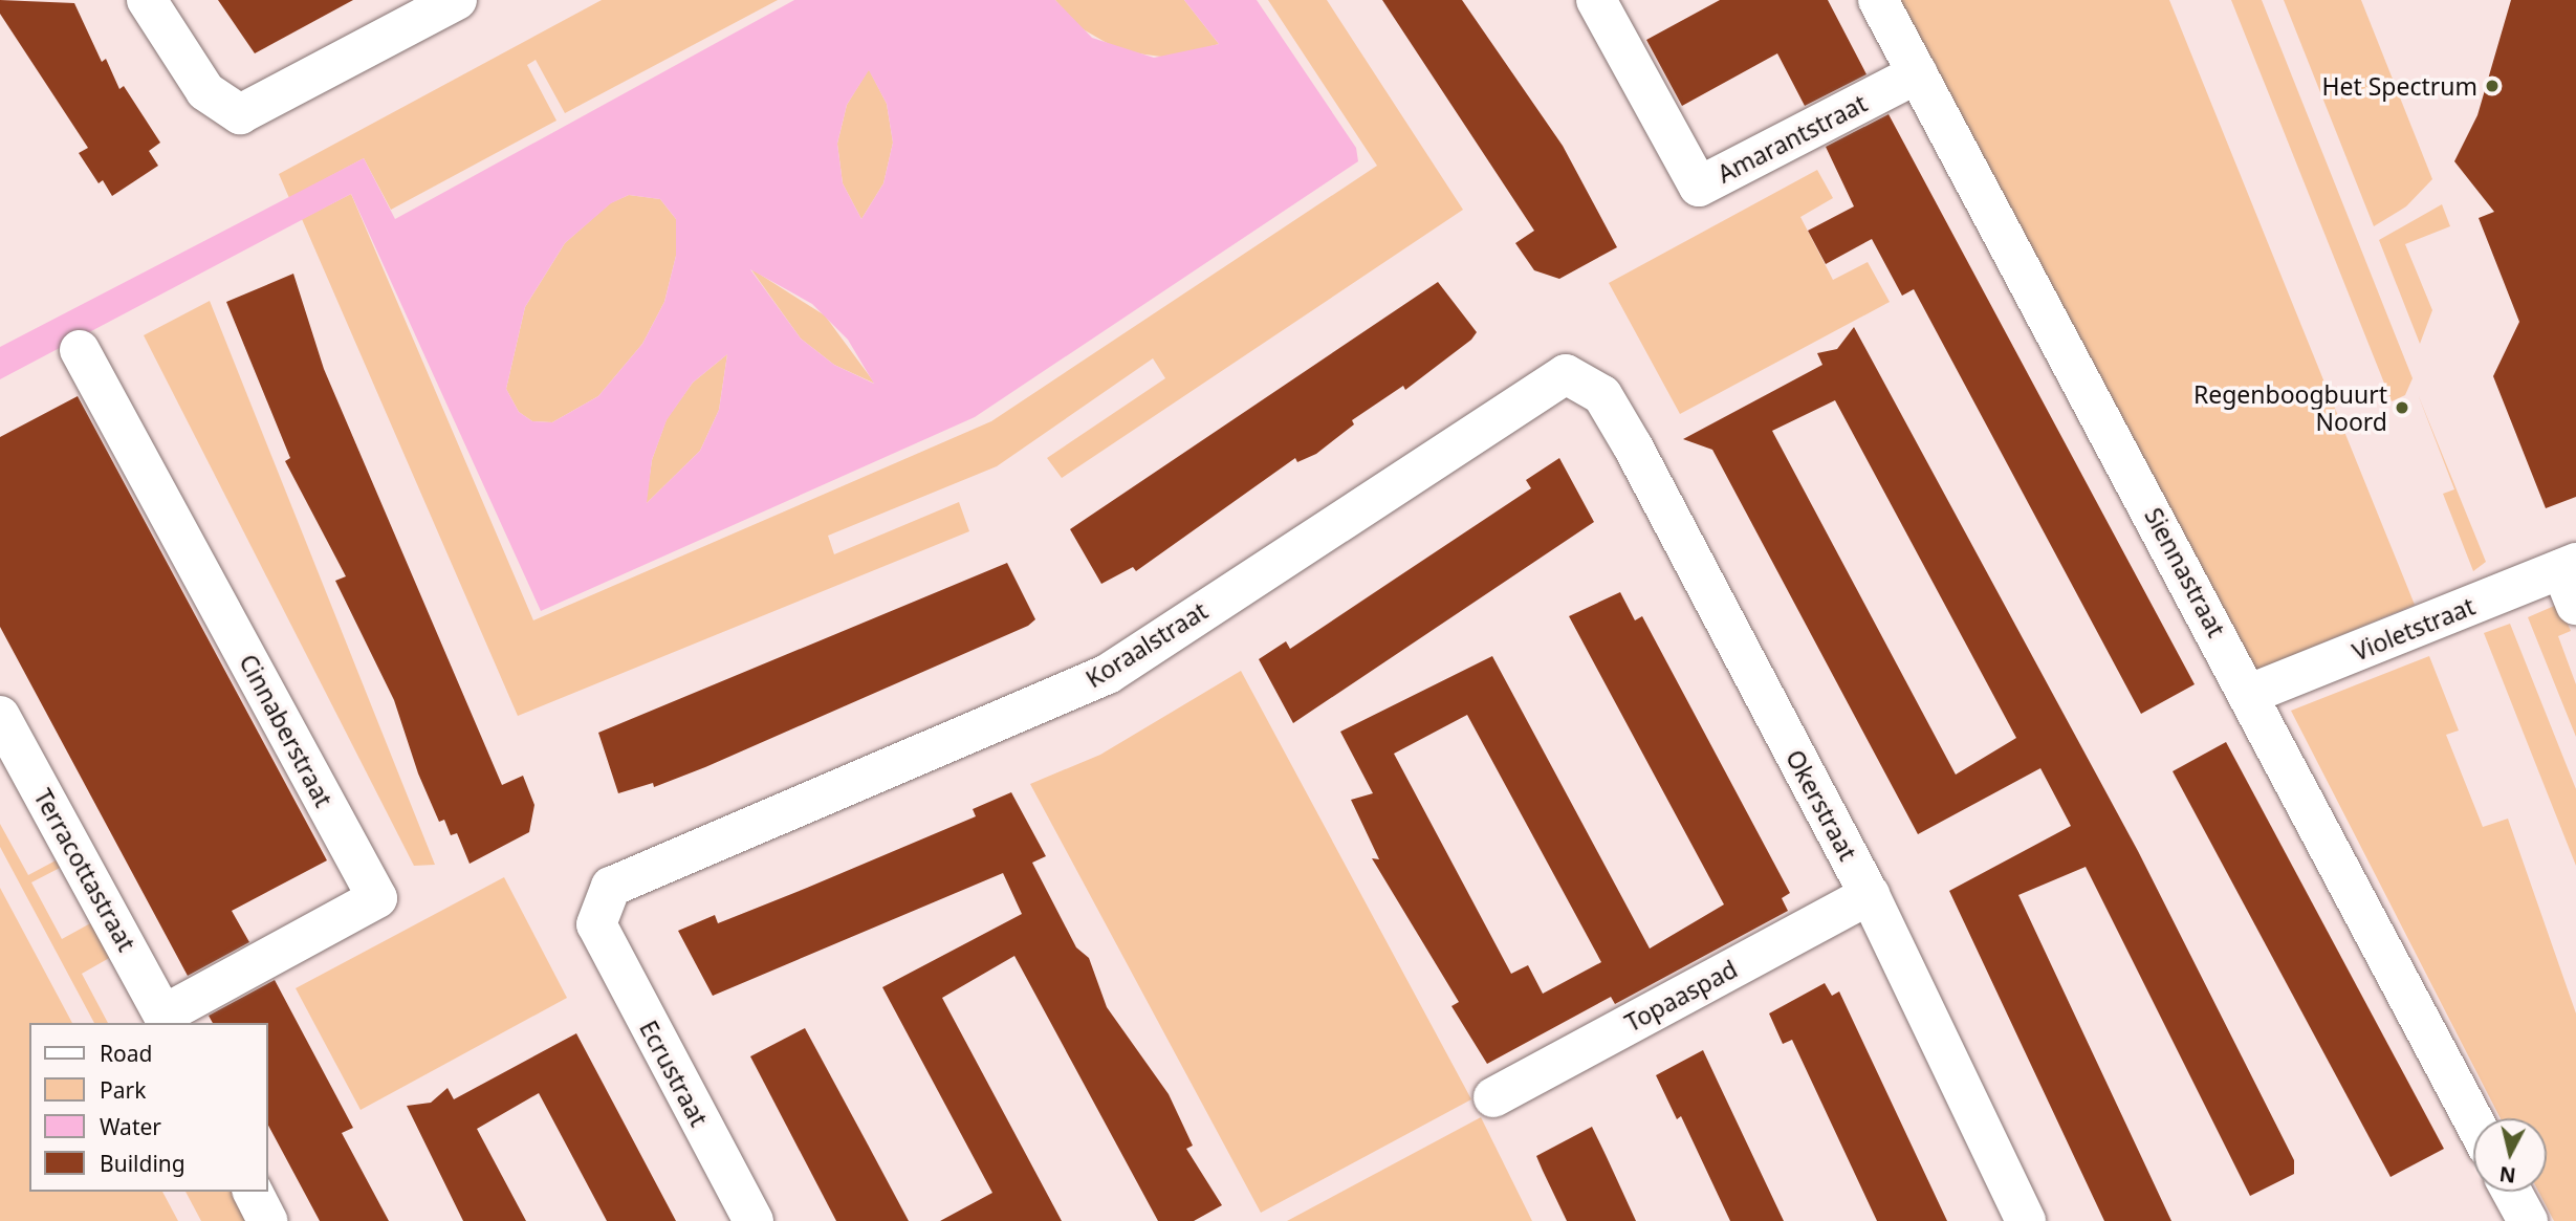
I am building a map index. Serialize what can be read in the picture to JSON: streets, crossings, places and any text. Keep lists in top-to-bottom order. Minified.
{"streets":{"street":["Amarantstraat","Siennastraat","Violetstraat","Koraalstraat","Cinnaberstraat","Okerstraat","Terracottastraat","Topaaspad","Ecrustraat"]},"crossings":[["Amarantstraat","Siennastraat"],["Siennastraat","Violetstraat"],["Koraalstraat","Okerstraat"],["Koraalstraat","Ecrustraat"],["Cinnaberstraat","Terracottastraat"],["Okerstraat","Topaaspad"]],"places":["Het Spectrum","Regenboogbuurt Noord"],"legend":["Road","Park","Water","Building"],"north":"bottom"}
